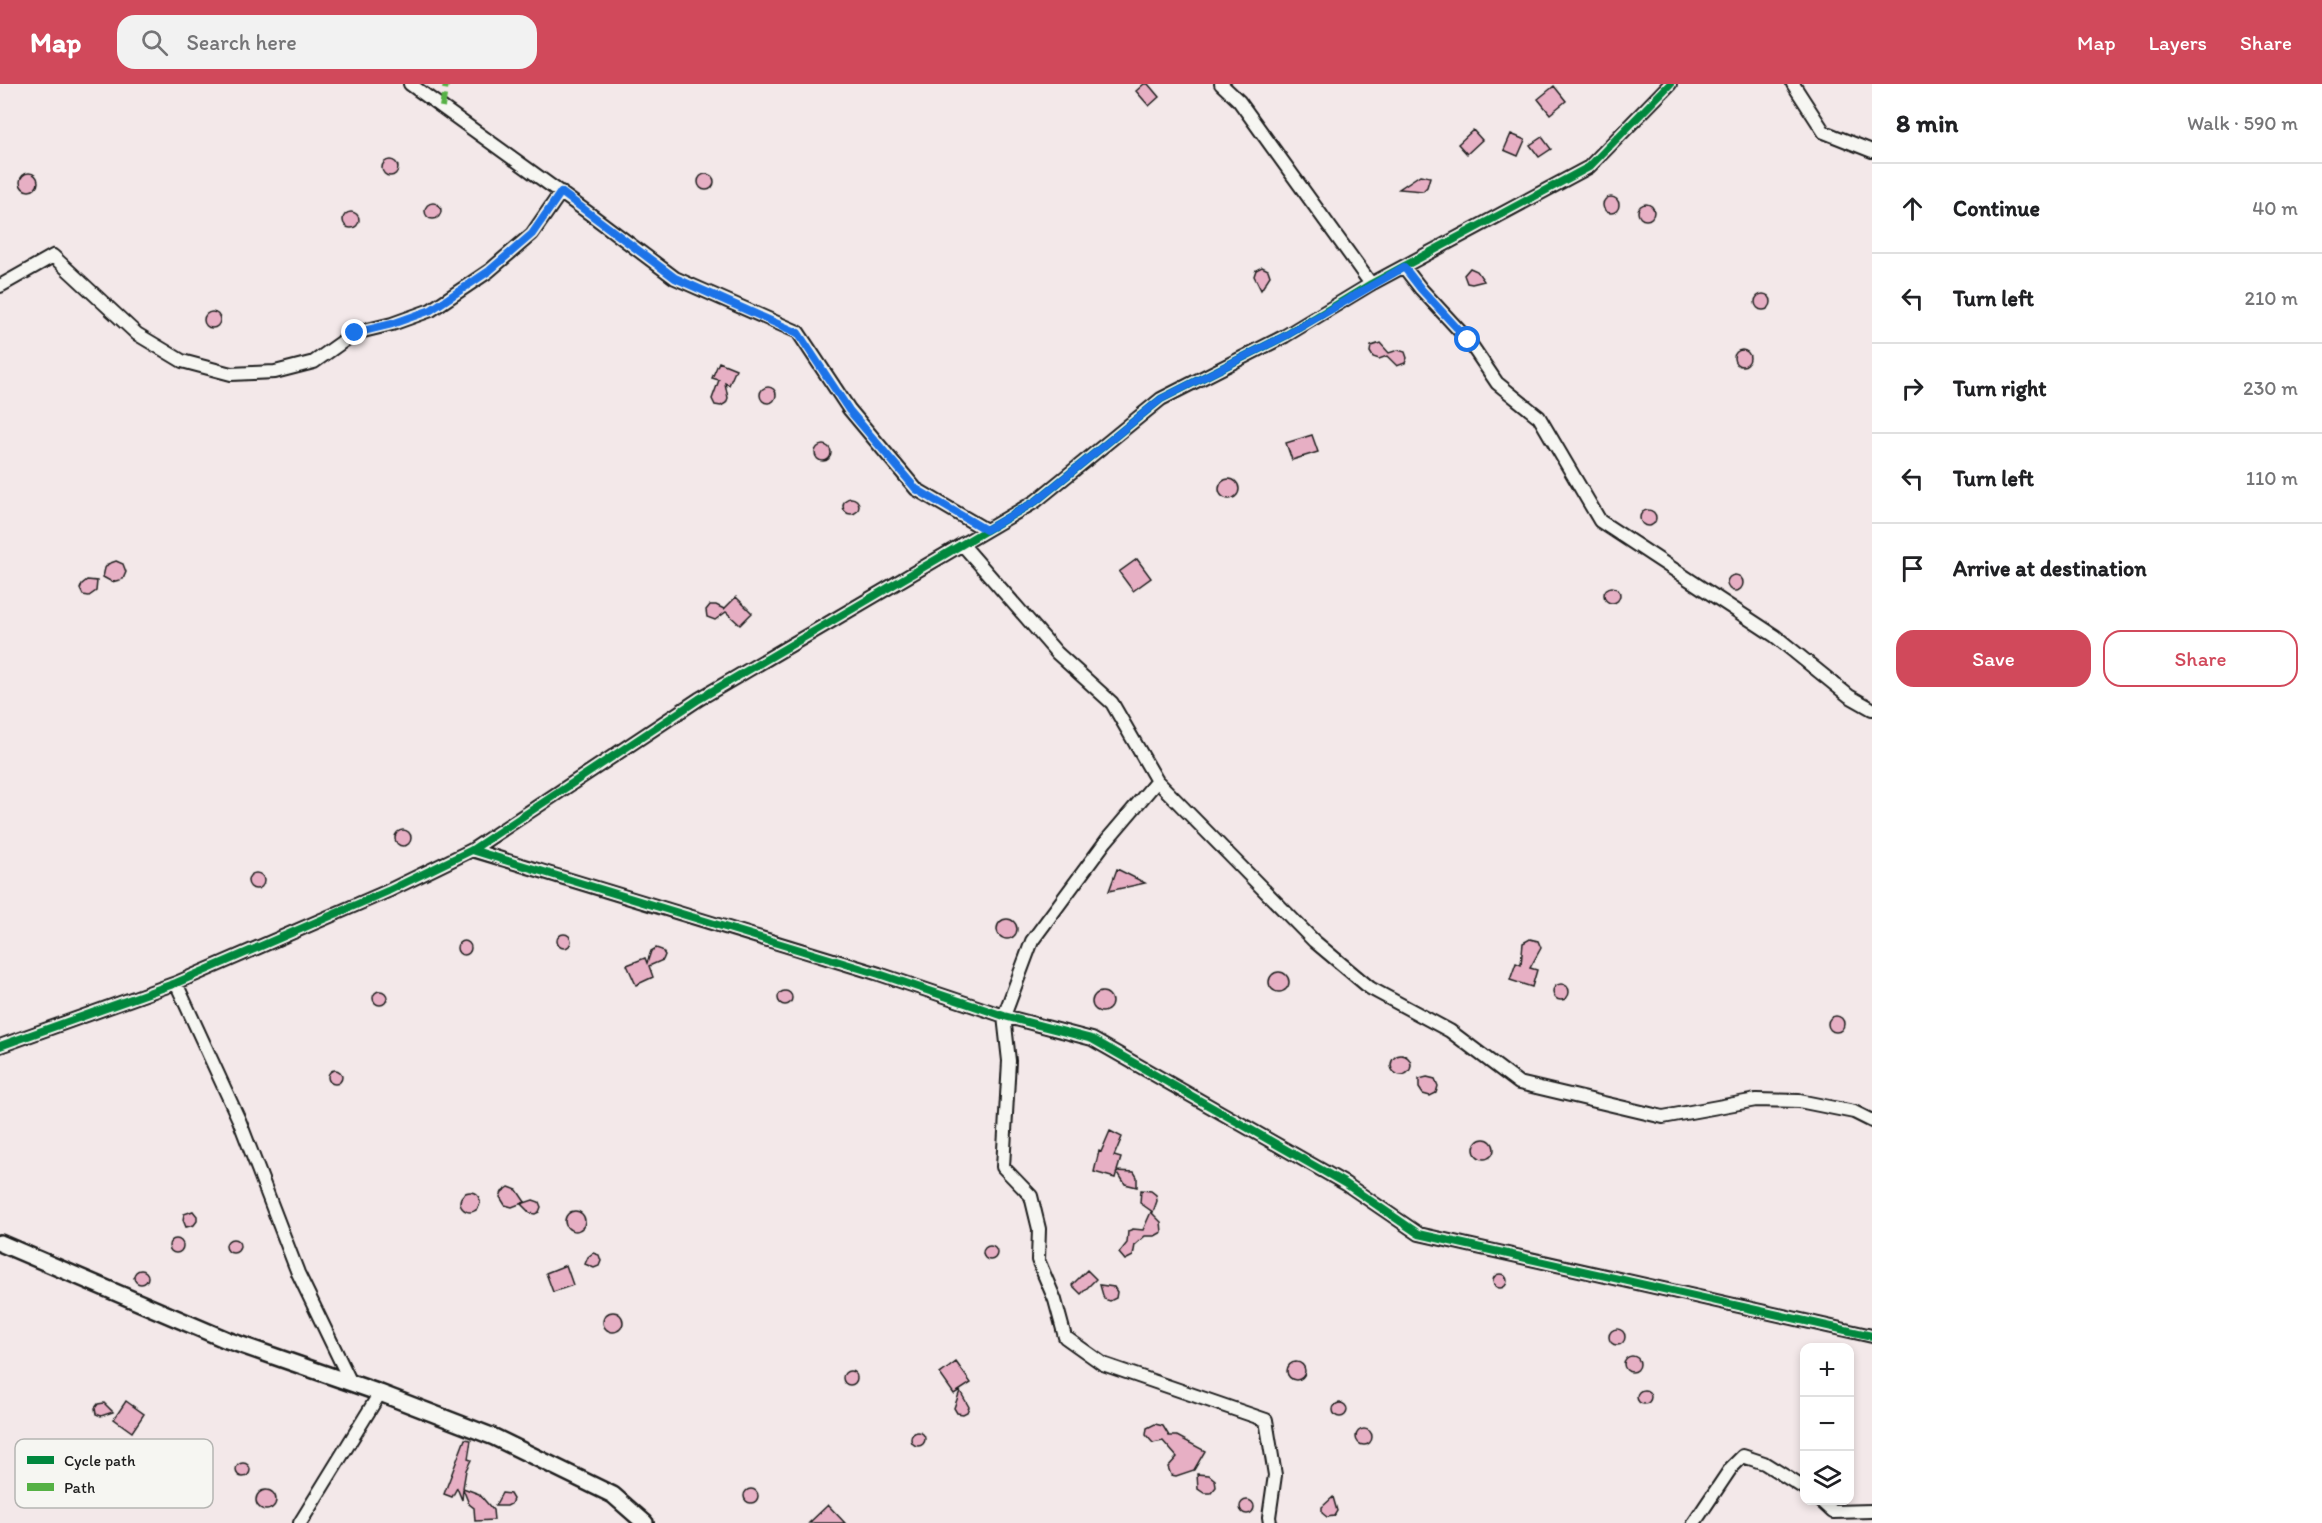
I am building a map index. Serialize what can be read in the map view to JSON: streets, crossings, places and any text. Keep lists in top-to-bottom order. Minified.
{"legend":["Cycle path","Path"],"page":{"header":"Map","search":"Search here","nav":["Map","Layers","Share"],"heading":["8 min","Walk · 590 m"],"list":[["Continue","40 m"],["Turn left","210 m"],["Turn right","230 m"],["Turn left","110 m"],"Arrive at destination"],"buttons":["Save","Share"],"map_buttons":["+","−"]}}
